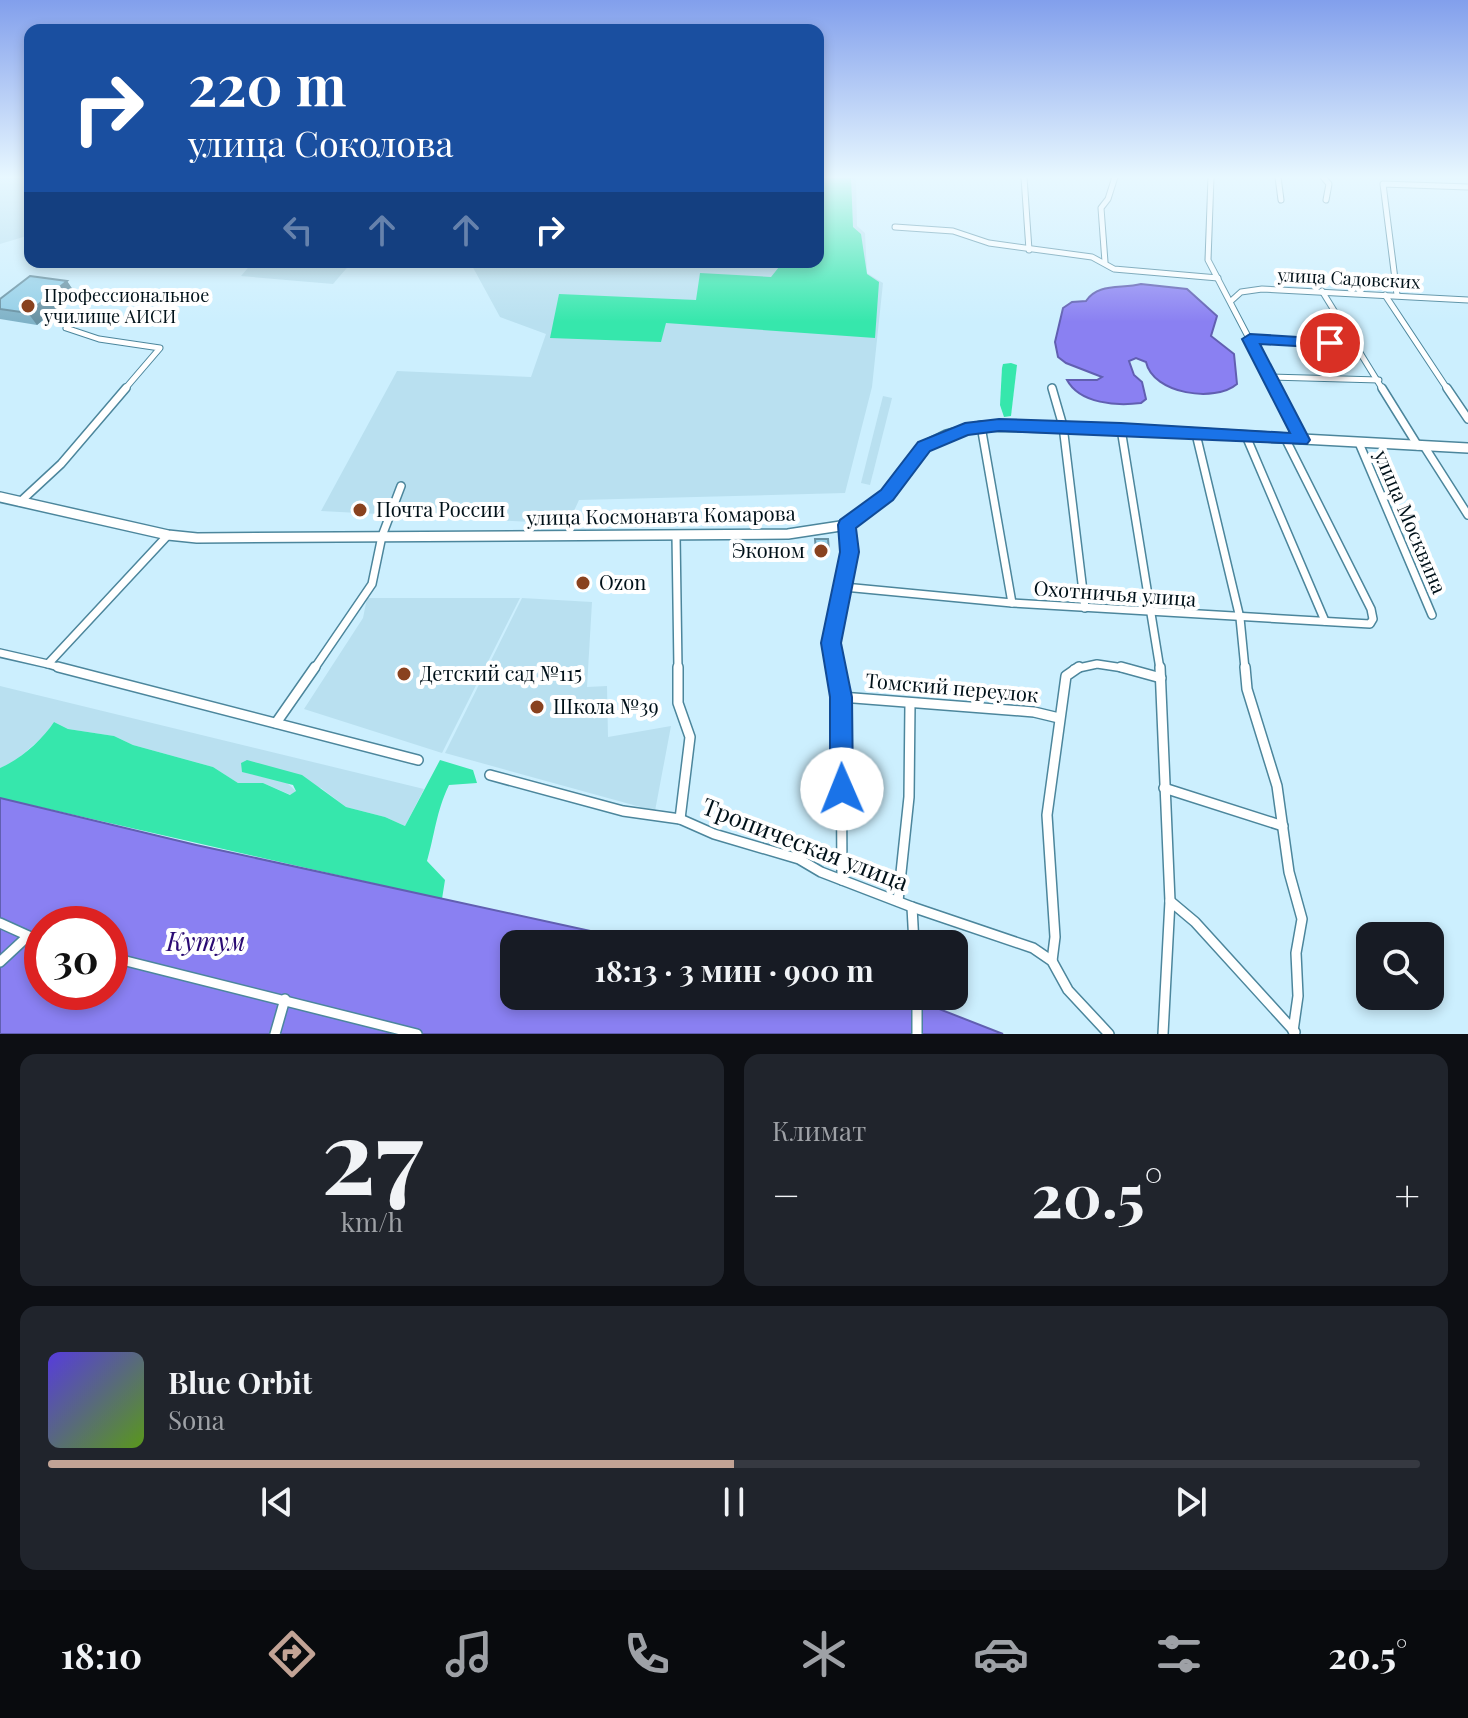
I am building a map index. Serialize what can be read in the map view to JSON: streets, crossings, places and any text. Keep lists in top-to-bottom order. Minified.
{"streets":{"main road":["улица Космонавта Комарова"],"street":["улица Садовских","улица Москвина","Охотничья улица","Томский переулок","Тропическая улица"]},"water":["Кутум"],"places":["Профессиональное училище АИСИ","Почта России","Эконом","Ozon","Детский сад №115","Школа №39"],"page":{"turn":["220 m","улица Соколова"],"limit":"30","trip":"18:13 · 3 мин · 900 m","tile":[["27","km/h"],"Климат"],"heat":["−","20.5°","+"],"song":["Blue Orbit","Sona"],"tabs":["18:10","20.5°"]}}
